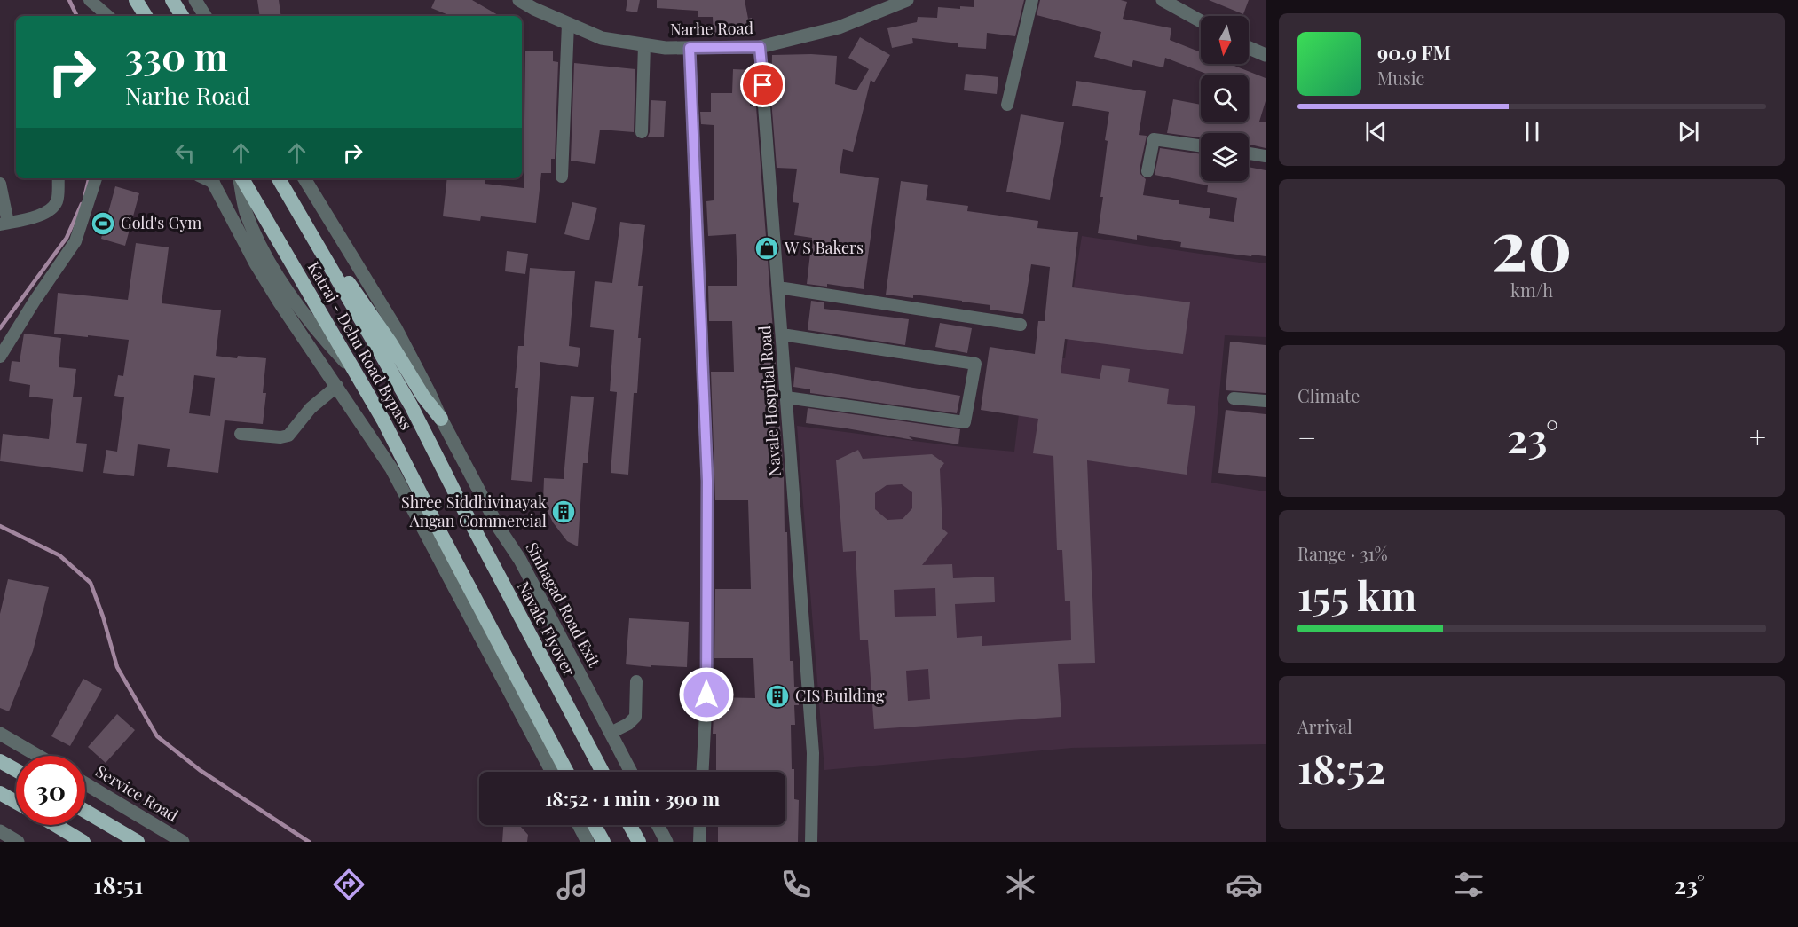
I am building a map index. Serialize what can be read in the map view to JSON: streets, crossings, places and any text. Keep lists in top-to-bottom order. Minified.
{"streets":{"highway":["Katraj - Dehu Road Bypass","Navale Flyover"],"street":["Narhe Road","Navale Hospital Road","Sinhagad Road Exit","Service Road"]},"crossings":[["Narhe Road","Navale Hospital Road"],["Katraj - Dehu Road Bypass","Navale Flyover"]],"places":{"sports":["Gold's Gym"],"shop":["W S Bakers"],"building":["Shree Siddhivinayak Angan Commercial","CIS Building"]},"north":"bottom","page":{"turn":["330 m","Narhe Road"],"song":["90.9 FM","Music"],"tile":[["20","km/h"],"Climate",["Range · 31%","155 km"],["Arrival","18:52"]],"heat":["−","23°","+"],"limit":"30","trip":"18:52 · 1 min · 390 m","tabs":["18:51","23°"]}}
